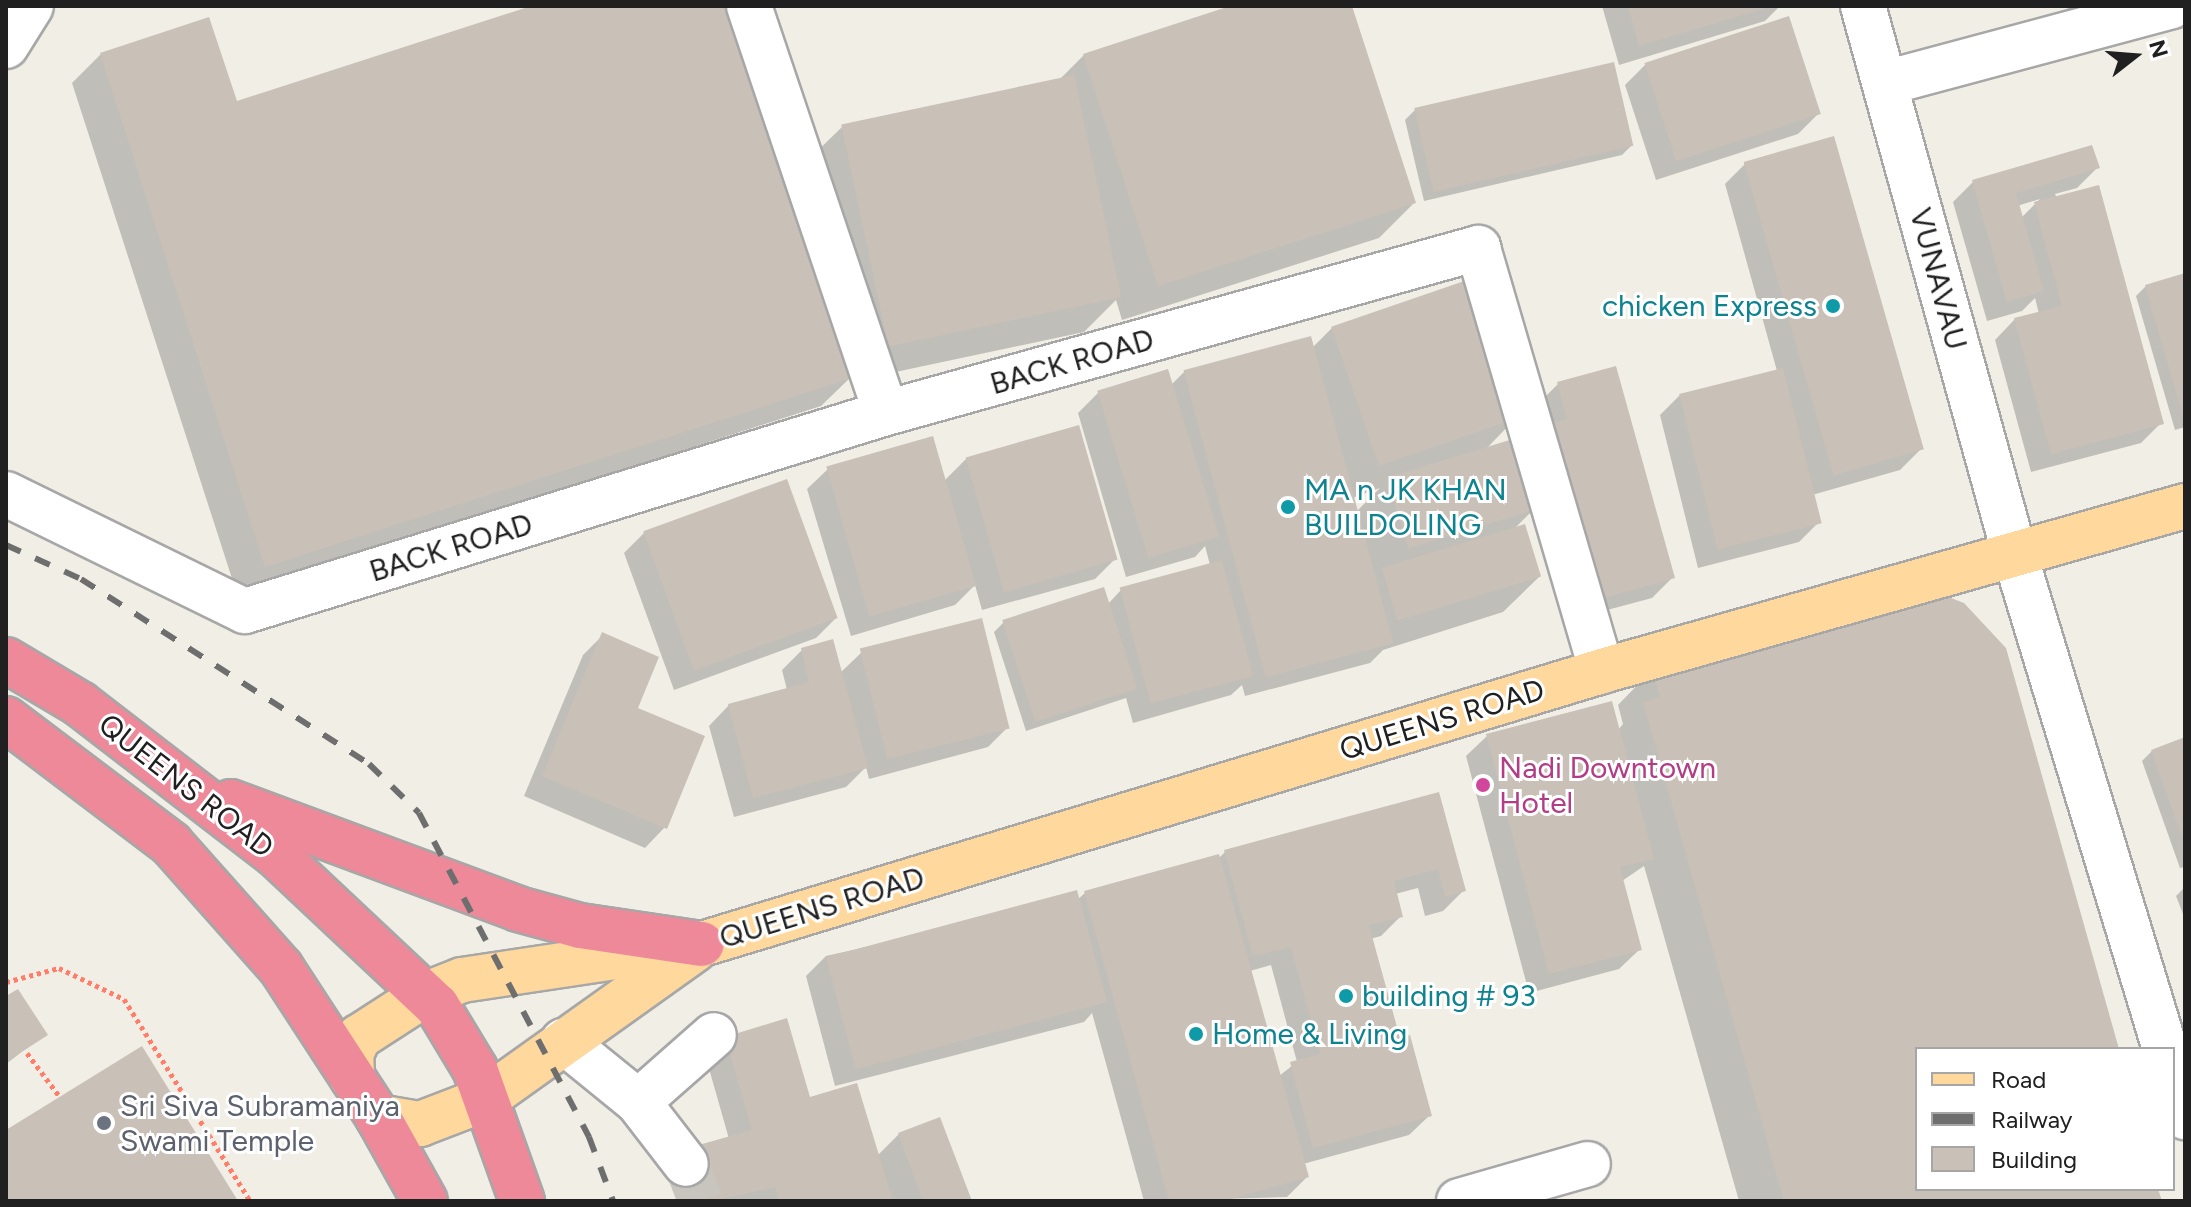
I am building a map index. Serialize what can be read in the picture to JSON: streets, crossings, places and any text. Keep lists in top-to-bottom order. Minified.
{"streets":{"highway":["QUEENS ROAD"],"street":["VUNAVAU","BACK ROAD"]},"crossings":[["VUNAVAU","QUEENS ROAD"],["BACK ROAD","QUEENS ROAD"]],"places":["chicken Express","MA n JK KHAN BUILDOLING","Nadi Downtown Hotel","building # 93","Home & Living","Sri Siva Subramaniya Swami Temple"],"legend":["Road","Railway","Building"],"north":"right"}
